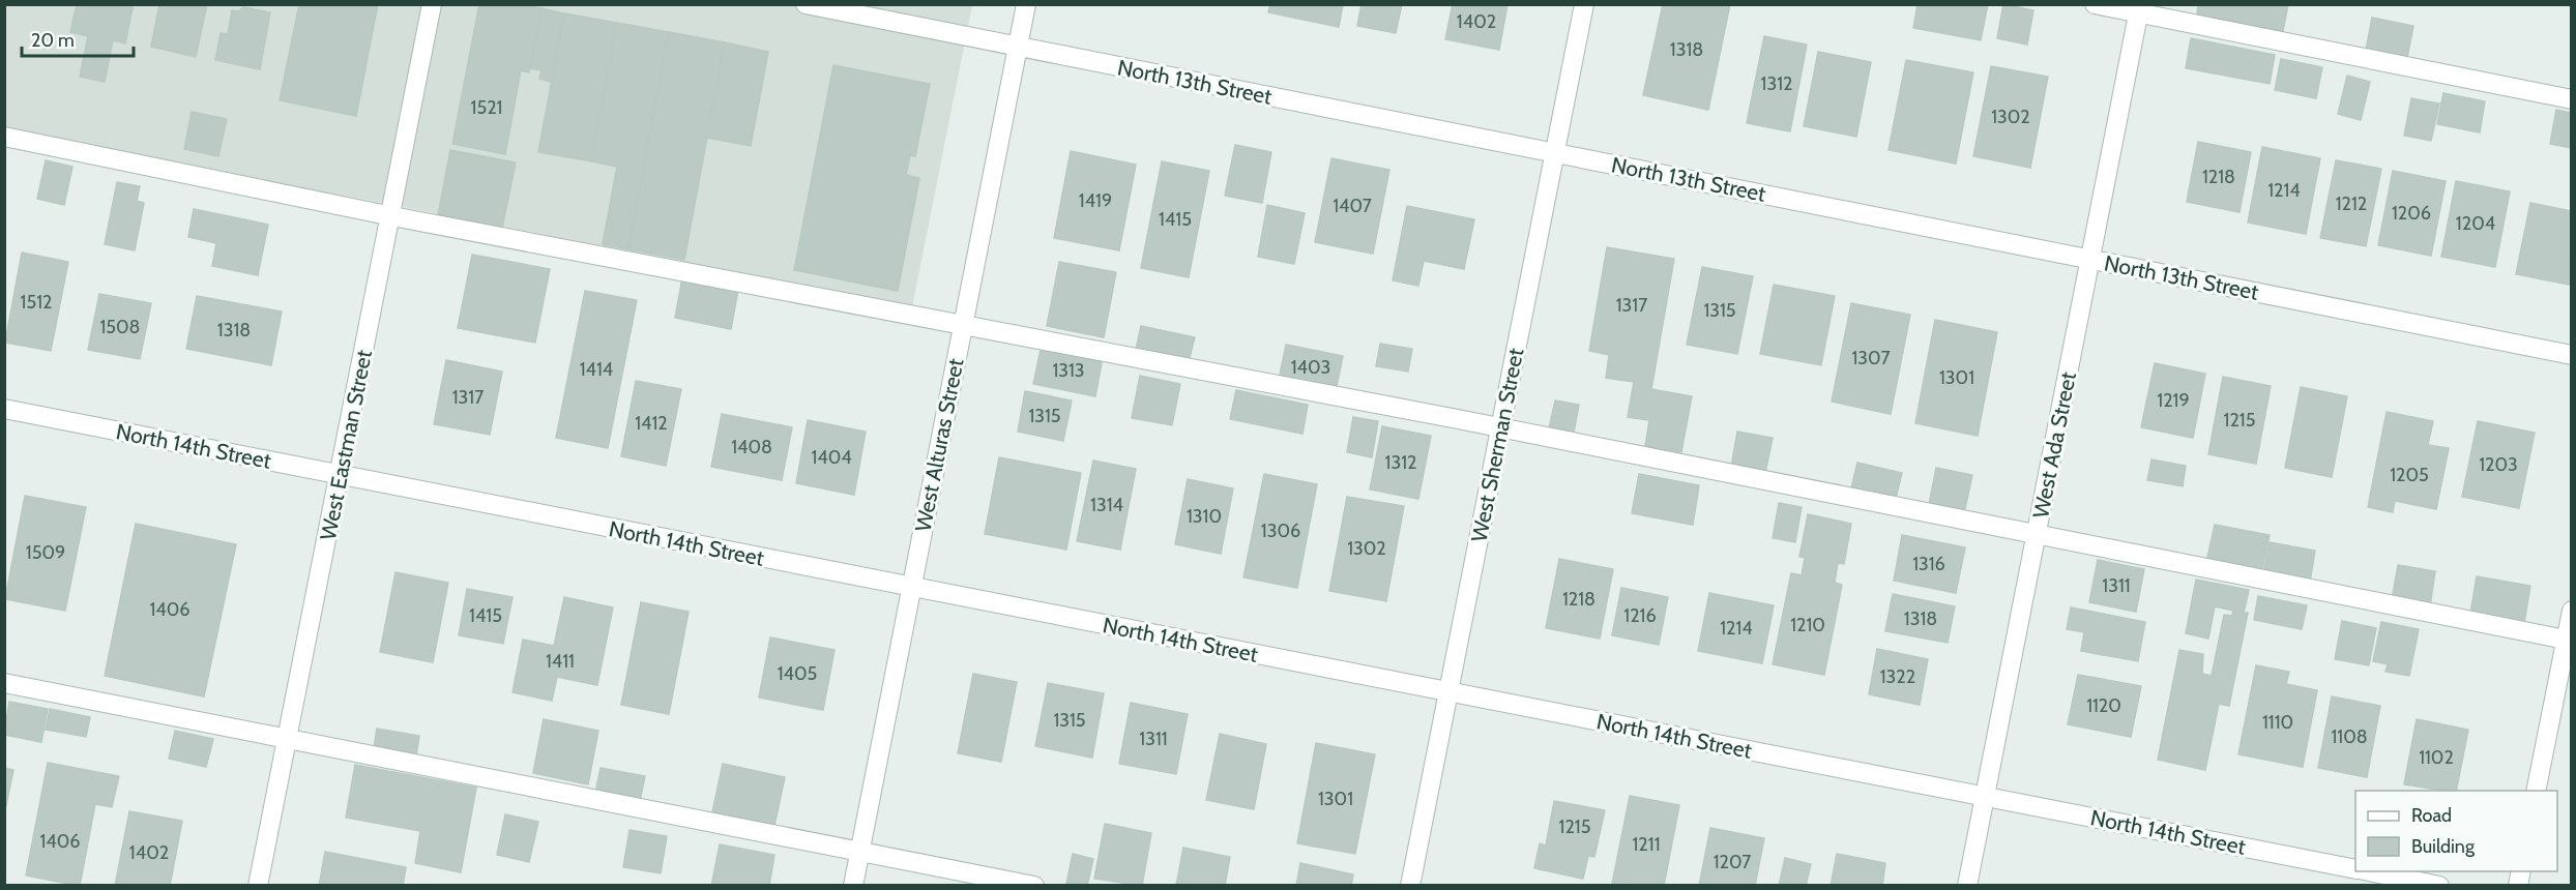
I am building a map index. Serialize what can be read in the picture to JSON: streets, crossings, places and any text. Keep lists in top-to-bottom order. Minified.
{"streets":{"street":["North 13th Street","West Eastman Street","West Alturas Street","West Sherman Street","West Ada Street","North 14th Street"]},"crossings":[["North 13th Street","West Alturas Street"],["North 13th Street","West Sherman Street"],["North 13th Street","West Ada Street"],["West Eastman Street","North 14th Street"],["West Alturas Street","North 14th Street"],["West Sherman Street","North 14th Street"],["West Ada Street","North 14th Street"]],"house_numbers":["1402","1318","1312","1521","1302","1218","1214","1419","1212","1407","1206","1415","1204","1512","1317","1315","1508","1318","1307","1403","1414","1313","1301","1317","1219","1315","1215","1412","1408","1404","1312","1203","1205","1314","1310","1306","1302","1509","1316","1311","1218","1406","1415","1216","1318","1210","1214","1411","1405","1322","1120","1315","1110","1108","1311","1102","1301","1215","1406","1211","1402","1207"],"legend":["Road","Building"],"scale_bar":"20 m"}
